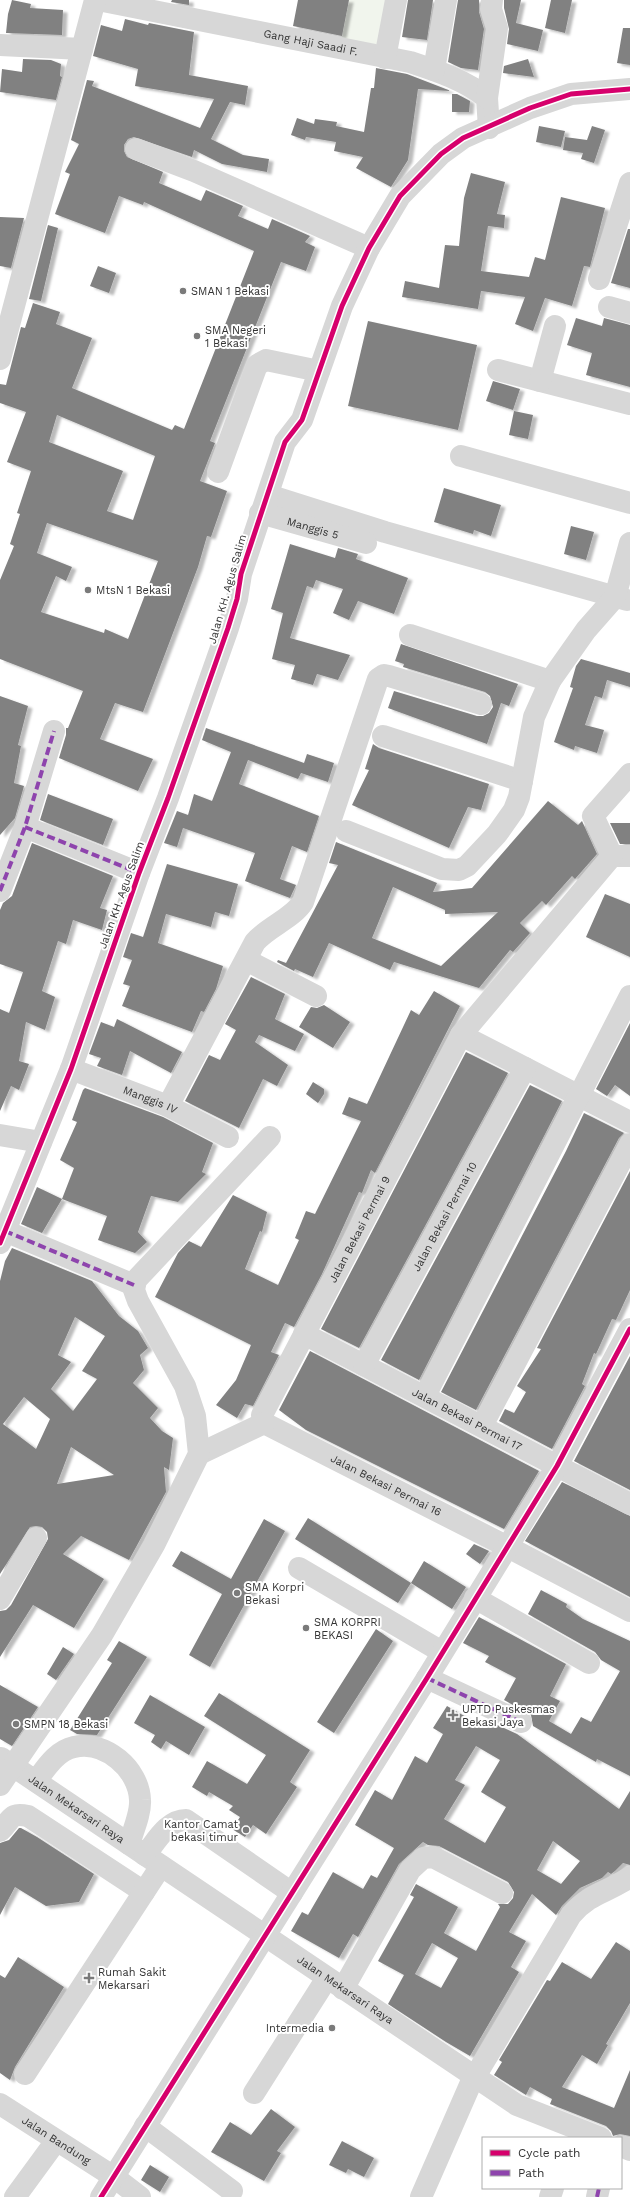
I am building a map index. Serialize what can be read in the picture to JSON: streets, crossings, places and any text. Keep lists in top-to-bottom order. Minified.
{"streets":{"street":["Gang Haji Saadi F.","Manggis 5","Jalan KH. Agus Salim","Manggis IV","Jalan Bekasi Permai 10","Jalan Bekasi Permai 9","Jalan Bekasi Permai 17","Jalan Bekasi Permai 16","Jalan Mekarsari Raya","Jalan Bandung"]},"crossings":[["Manggis 5","Jalan KH. Agus Salim"],["Jalan KH. Agus Salim","Manggis IV"],["Jalan Bekasi Permai 10","Jalan Bekasi Permai 17"],["Jalan Bekasi Permai 9","Jalan Bekasi Permai 17"],["Jalan Bekasi Permai 9","Jalan Bekasi Permai 16"]],"places":{"other":["SMAN 1 Bekasi","SMA Negeri 1 Bekasi","MtsN 1 Bekasi","SMA Korpri Bekasi","SMA KORPRI BEKASI","SMPN 18 Bekasi","Kantor Camat bekasi timur","Intermedia"],"health":["UPTD Puskesmas Bekasi Jaya","Rumah Sakit Mekarsari"]},"legend":["Cycle path","Path"]}
